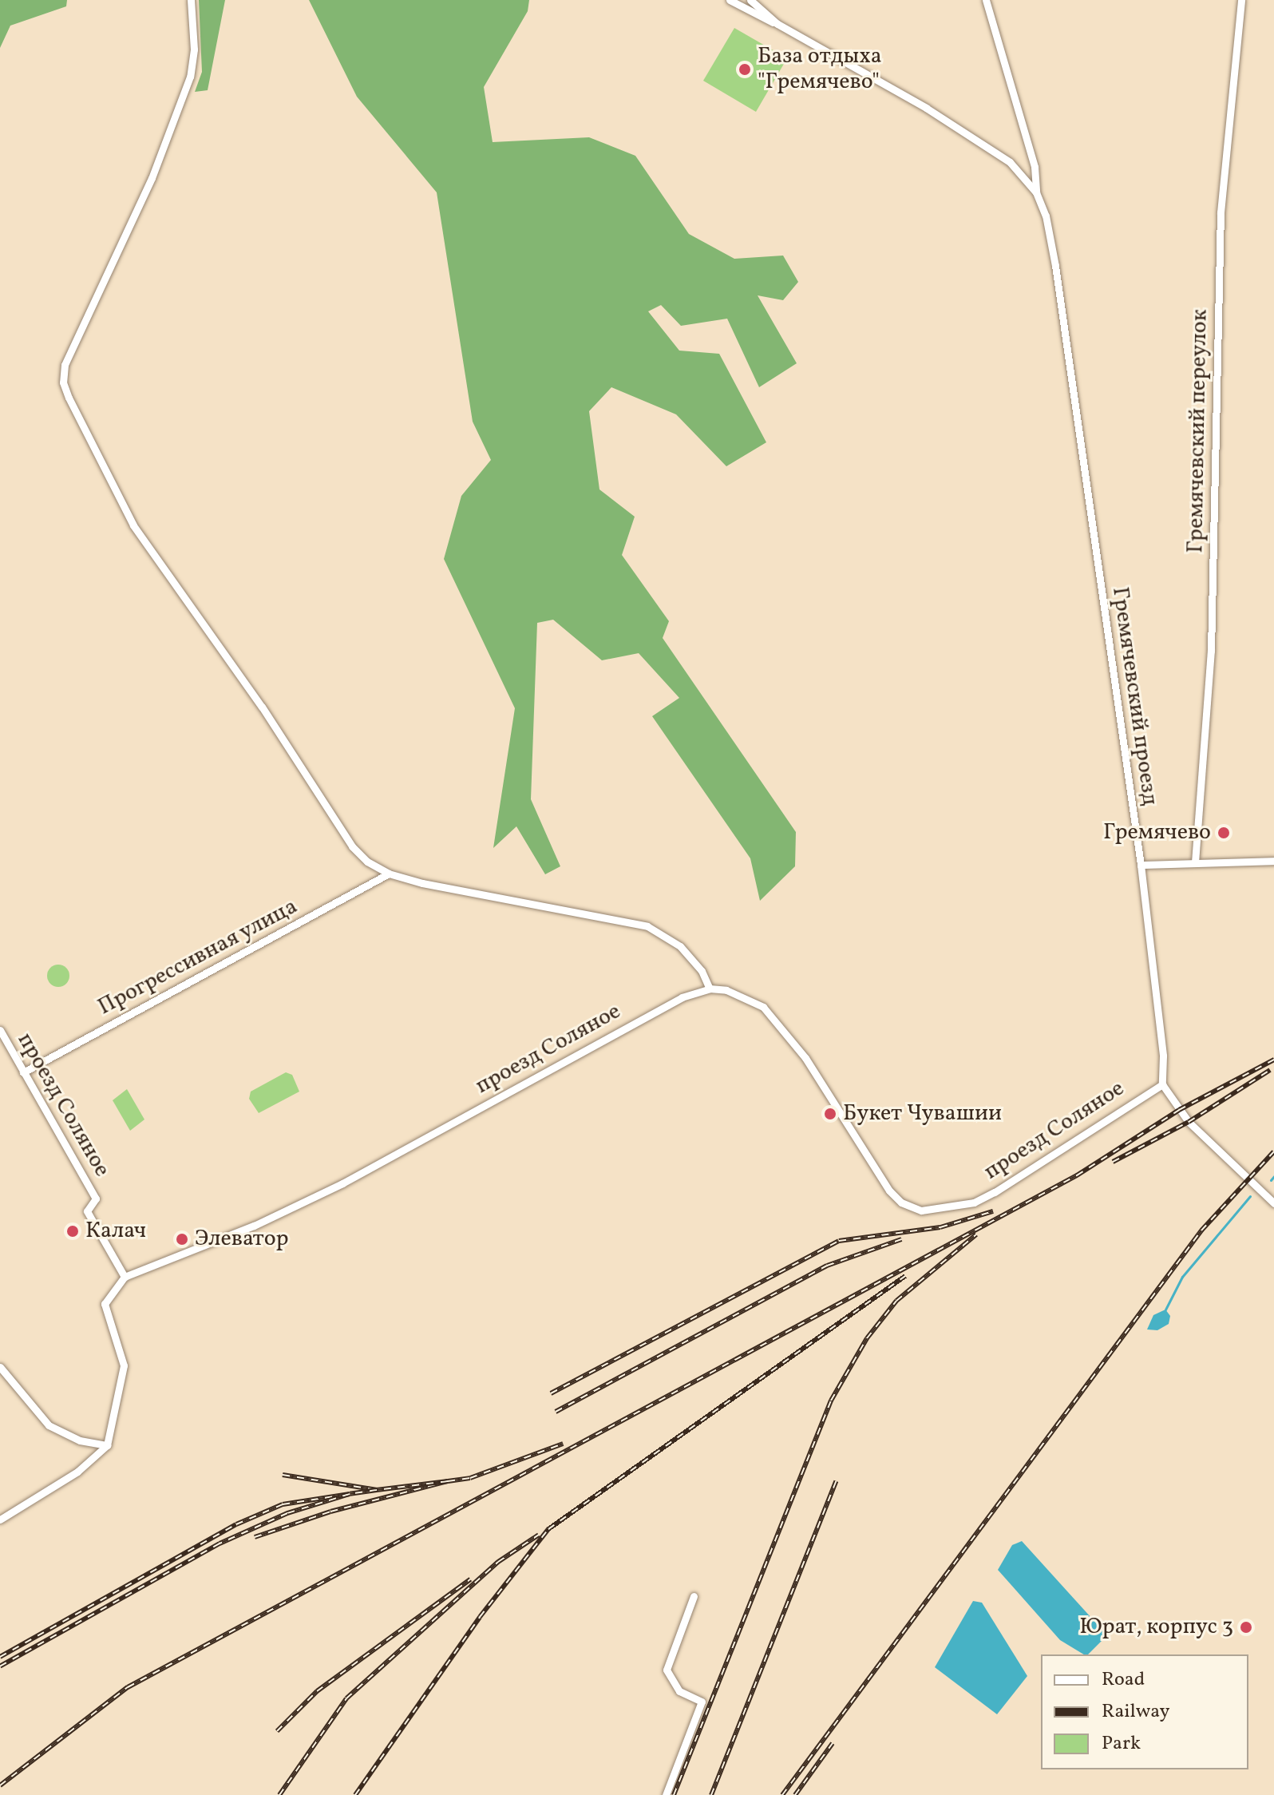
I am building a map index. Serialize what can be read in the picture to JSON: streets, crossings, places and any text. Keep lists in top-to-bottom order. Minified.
{"streets":{"street":["Гремячевский переулок","Гремячевский проезд","Прогрессивная улица","проезд Соляное"]},"crossings":[["Гремячевский проезд","проезд Соляное"],["Прогрессивная улица","проезд Соляное"]],"places":["База отдыха \"Гремячево\"","Гремячево","Букет Чувашии","Калач","Элеватор","Юрат, корпус 3"],"legend":["Road","Railway","Park"]}
